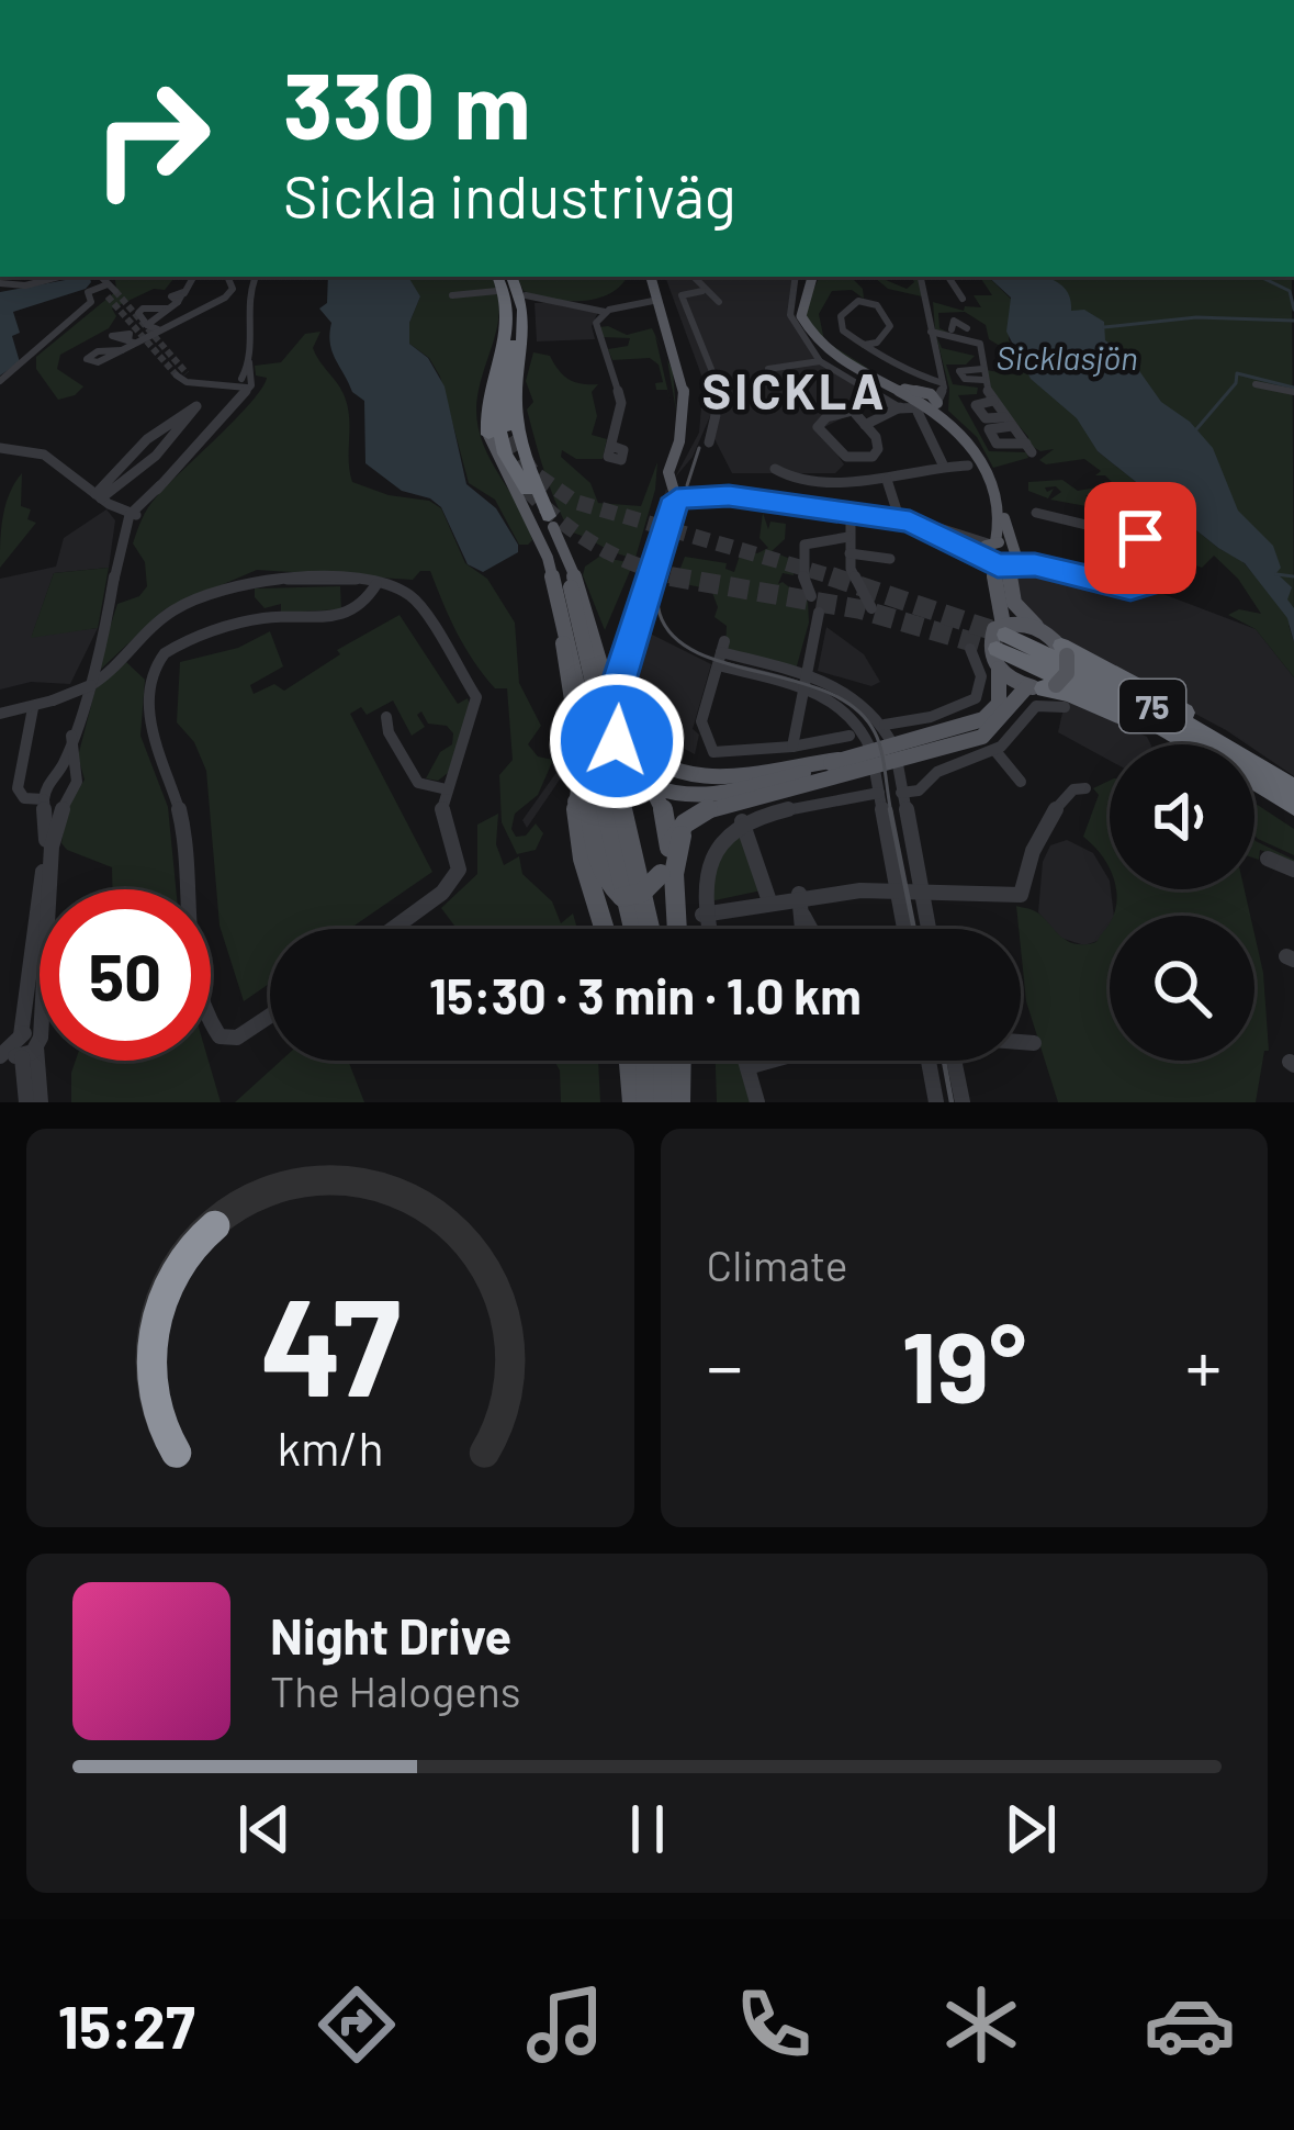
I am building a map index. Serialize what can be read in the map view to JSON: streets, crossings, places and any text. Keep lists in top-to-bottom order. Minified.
{"streets":{"highway":["75"]},"districts":["SICKLA"],"water":["Sicklasjön"],"page":{"turn":["330 m","Sickla industriväg"],"limit":"50","trip":"15:30 · 3 min · 1.0 km","tile":"Climate","heat":["−","19°","+"],"song":["Night Drive","The Halogens"],"tabs":"15:27","gauge":["47","km/h"]}}
